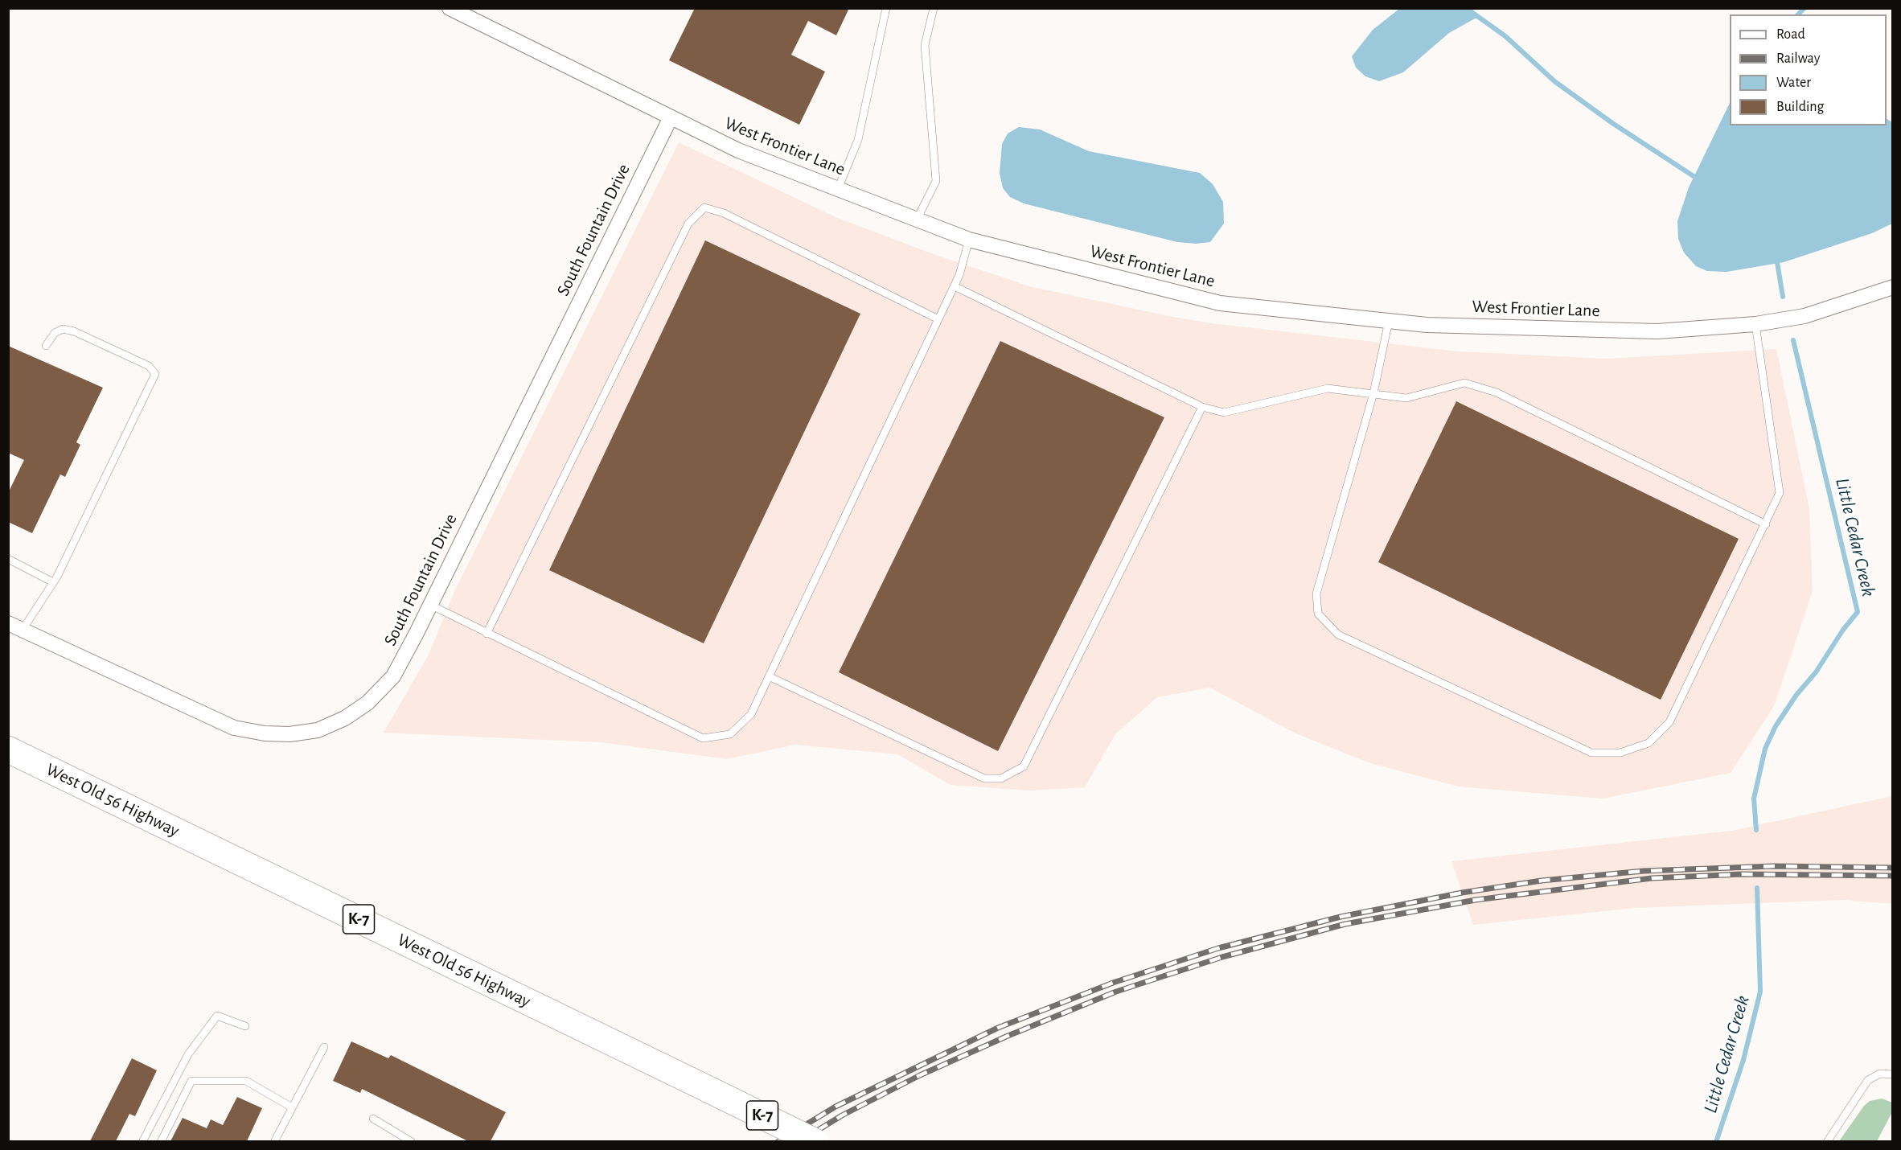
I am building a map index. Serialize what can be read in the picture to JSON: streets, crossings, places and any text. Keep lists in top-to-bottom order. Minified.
{"streets":{"highway":["West Old 56 Highway","K-7"],"street":["West Frontier Lane","South Fountain Drive"]},"crossings":[["West Frontier Lane","South Fountain Drive"]],"water":["Little Cedar Creek"],"legend":["Road","Railway","Water","Building"]}
